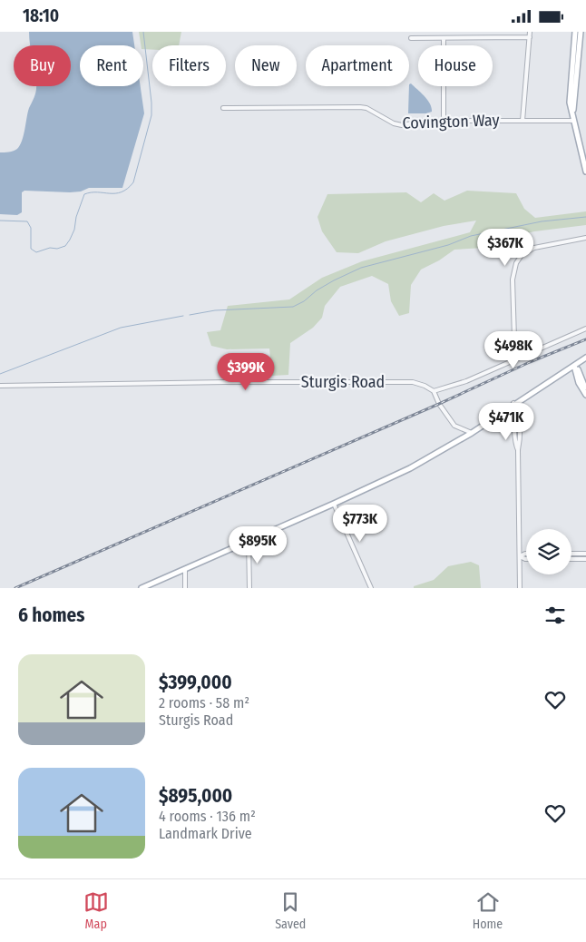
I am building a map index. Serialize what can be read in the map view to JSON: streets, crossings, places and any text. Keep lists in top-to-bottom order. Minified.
{"streets":{"street":["Covington Way","Sturgis Road"]},"page":{"status":"18:10","chip":["Buy","Rent","Filters","New","Apartment","House"],"price":["$367K","$498K","$399K","$471K","$773K","$895K"],"heading":"6 homes","list":[{"name":"$399,000","note":"2 rooms · 58 m² · Sturgis Road"},{"name":"$895,000","note":"4 rooms · 136 m² · Landmark Drive"}],"tabs":["Map","Saved","Home"]}}
